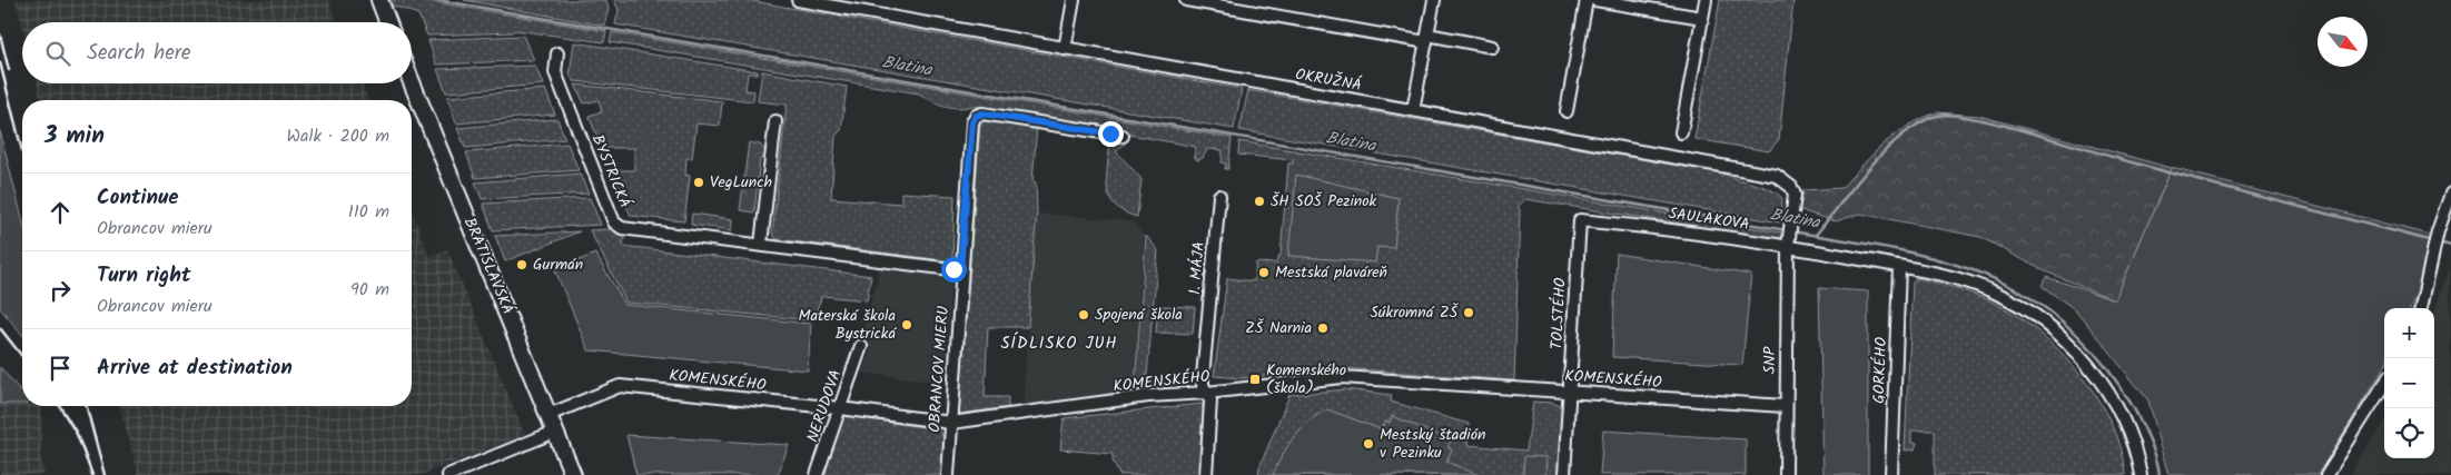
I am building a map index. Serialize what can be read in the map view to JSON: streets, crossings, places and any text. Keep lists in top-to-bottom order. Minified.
{"streets":{"main road":["BRATISLAVSKÁ"],"street":["OKRUŽNÁ","BYSTRICKÁ","SAULAKOVA","1. MÁJA","TOLSTÉHO","SNP","OBRANCOV MIERU","GORKÉHO","KOMENSKÉHO","NERUDOVA"]},"crossings":[["OKRUŽNÁ","SAULAKOVA"],["OKRUŽNÁ","SNP"],["BYSTRICKÁ","OBRANCOV MIERU"],["SAULAKOVA","TOLSTÉHO"],["SAULAKOVA","SNP"],["SAULAKOVA","GORKÉHO"],["BRATISLAVSKÁ","KOMENSKÉHO"],["1. MÁJA","KOMENSKÉHO"],["TOLSTÉHO","KOMENSKÉHO"],["SNP","KOMENSKÉHO"],["OBRANCOV MIERU","KOMENSKÉHO"],["KOMENSKÉHO","NERUDOVA"]],"districts":["SÍDLISKO JUH"],"water":["Blatina"],"places":{"other":["VegLunch","ŠH SOŠ Pezinok","Gurmán","Mestská plaváreň","Súkromná ZŠ","Spojená škola","Materská škola Bystrická","ZŠ Narnia","Mestský štadión v Pezinku"],"transit":["Komenského (škola)"]},"north":"bottom right","page":{"search":"Search here","heading":["3 min","Walk · 200 m"],"list":[["Continue","Obrancov mieru","110 m"],["Turn right","Obrancov mieru","90 m"],"Arrive at destination"],"map_buttons":["+","−"]}}
